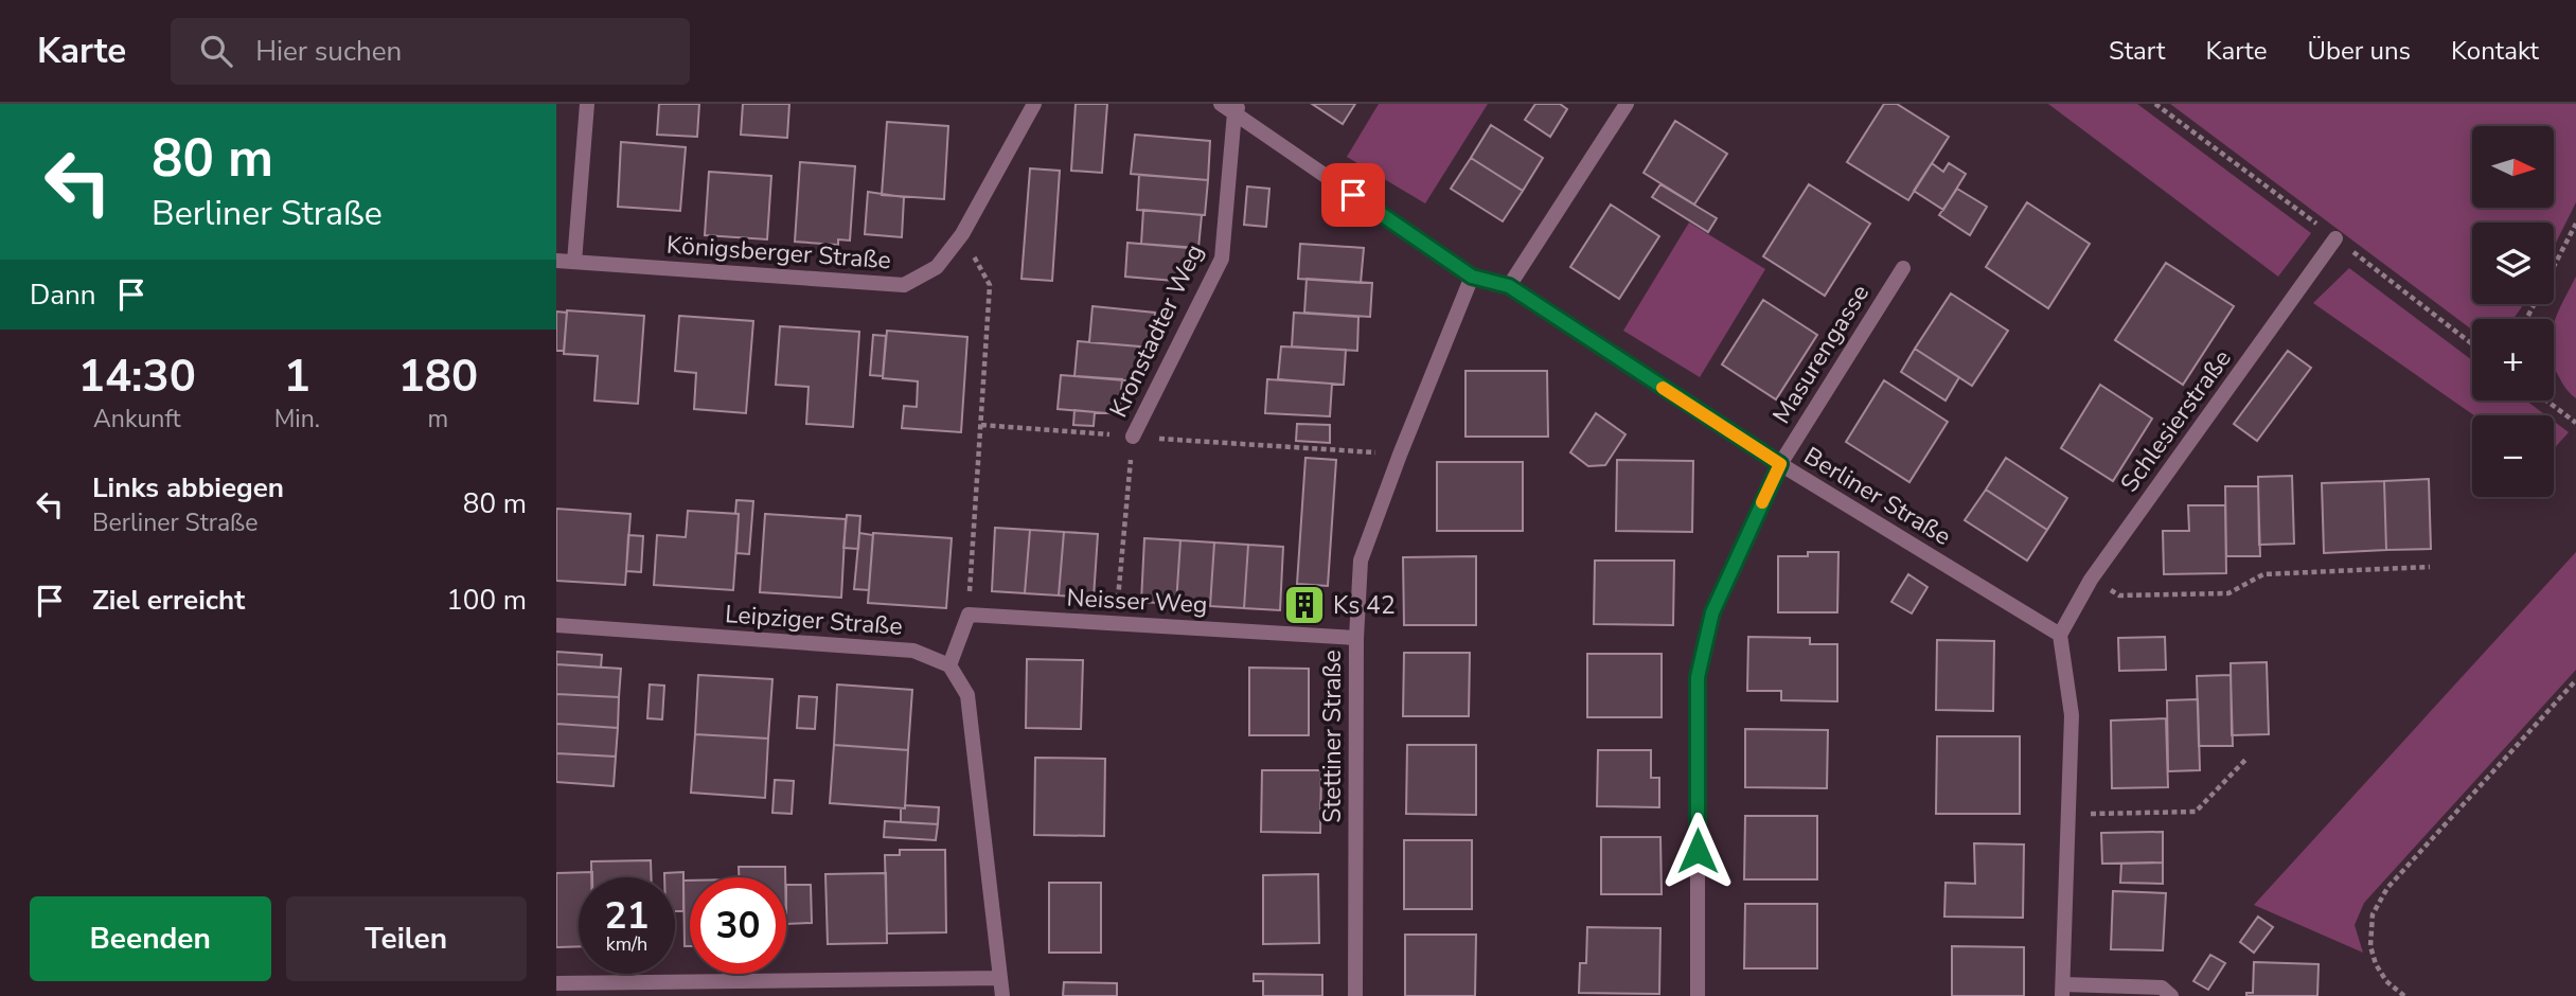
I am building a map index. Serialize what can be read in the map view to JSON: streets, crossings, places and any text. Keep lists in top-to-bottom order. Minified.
{"streets":{"street":["Königsberger Straße","Kronstadter Weg","Masurengasse","Schlesierstraße","Berliner Straße","Neisser Weg","Leipziger Straße","Stettiner Straße"]},"crossings":[["Kronstadter Weg","Berliner Straße"],["Masurengasse","Berliner Straße"],["Schlesierstraße","Berliner Straße"],["Berliner Straße","Stettiner Straße"],["Neisser Weg","Stettiner Straße"]],"places":{"building":["Ks 42"]},"north":"right","page":{"header":"Karte","search":"Hier suchen","nav":["Start","Karte","Über uns","Kontakt"],"turn":["80 m","Berliner Straße"],"map_buttons":["+","−"],"then":"Dann","eta":["14:30","Ankunft","1","Min.","180","m"],"list":[{"name":"Links abbiegen","note":"Berliner Straße","value":"80 m"},{"name":"Ziel erreicht","value":"100 m"}],"speed":"21 km/h","limit":"30","buttons":["Beenden","Teilen"]}}
